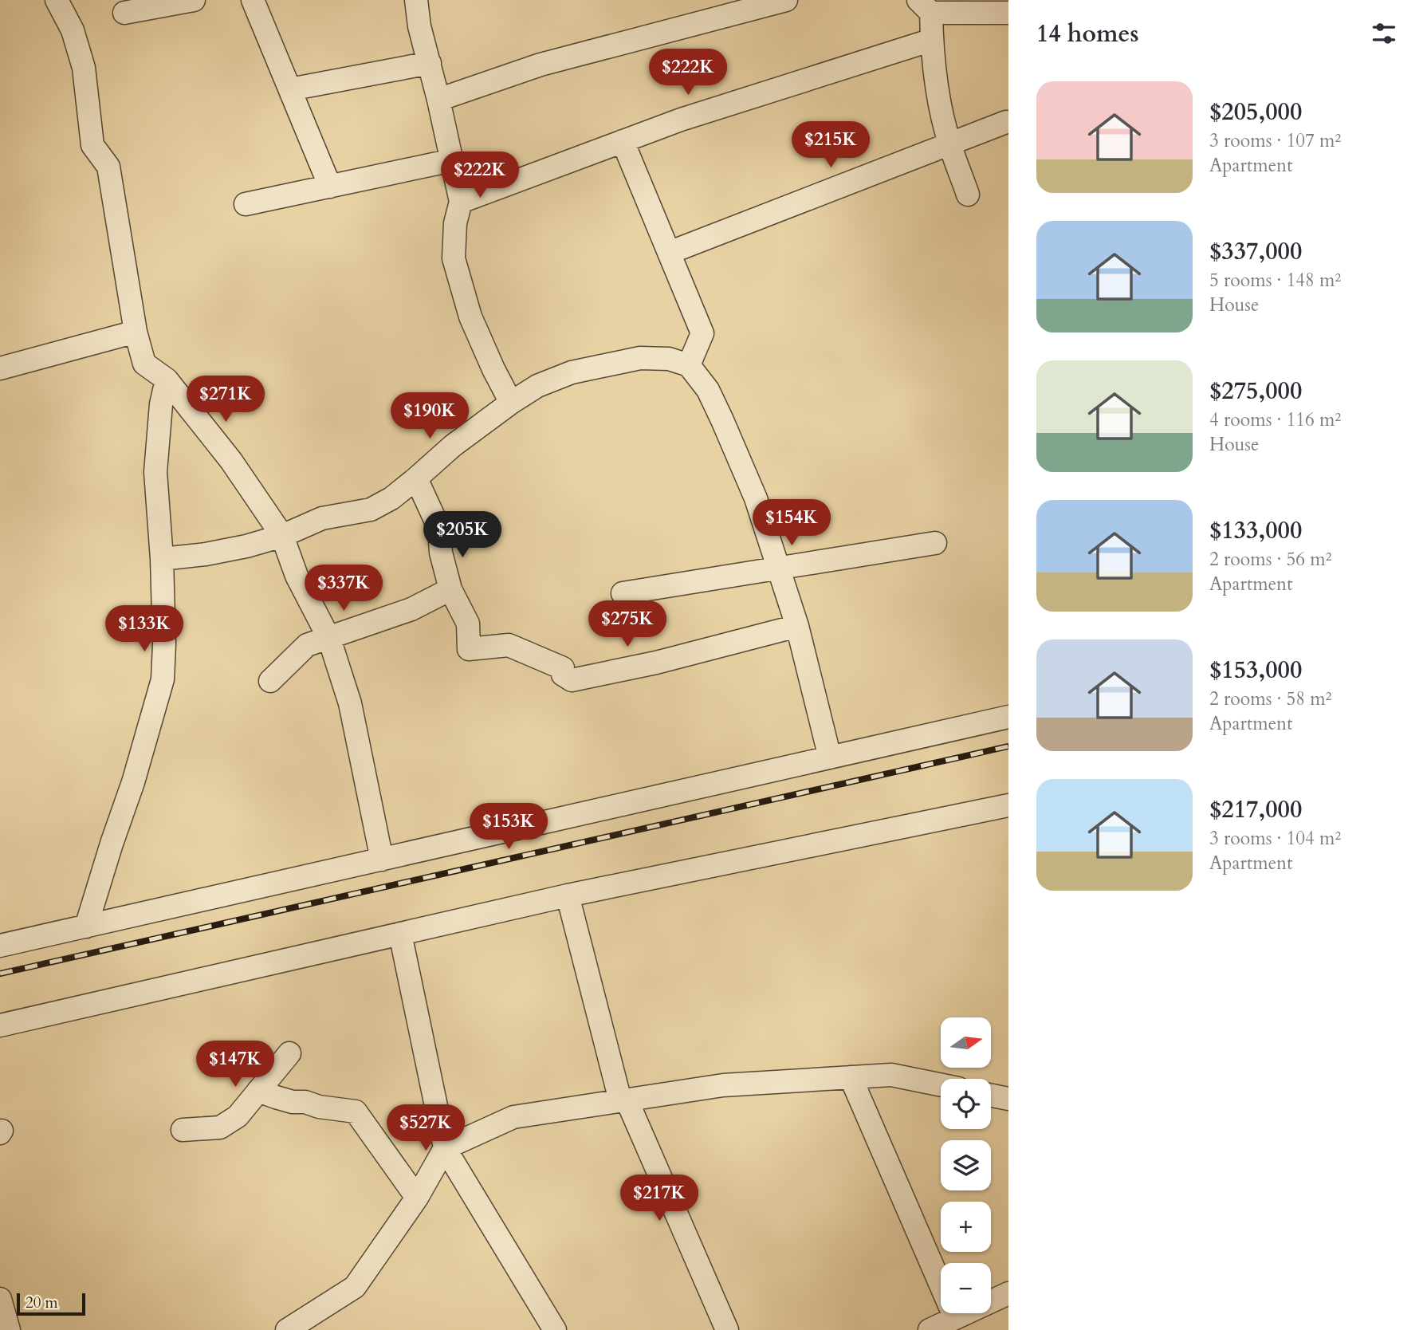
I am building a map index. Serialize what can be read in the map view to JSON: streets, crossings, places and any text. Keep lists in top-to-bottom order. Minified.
{"scale_bar":"20 m","north":"right","page":{"heading":"14 homes","price":["$222K","$215K","$222K","$271K","$190K","$154K","$205K","$337K","$275K","$133K","$153K","$147K","$527K","$217K"],"list":[{"name":"$205,000","note":"3 rooms · 107 m² · Apartment"},{"name":"$337,000","note":"5 rooms · 148 m² · House"},{"name":"$275,000","note":"4 rooms · 116 m² · House"},{"name":"$133,000","note":"2 rooms · 56 m² · Apartment"},{"name":"$153,000","note":"2 rooms · 58 m² · Apartment"},{"name":"$217,000","note":"3 rooms · 104 m² · Apartment"}],"map_buttons":["+","−"],"scale":"20 m"}}
